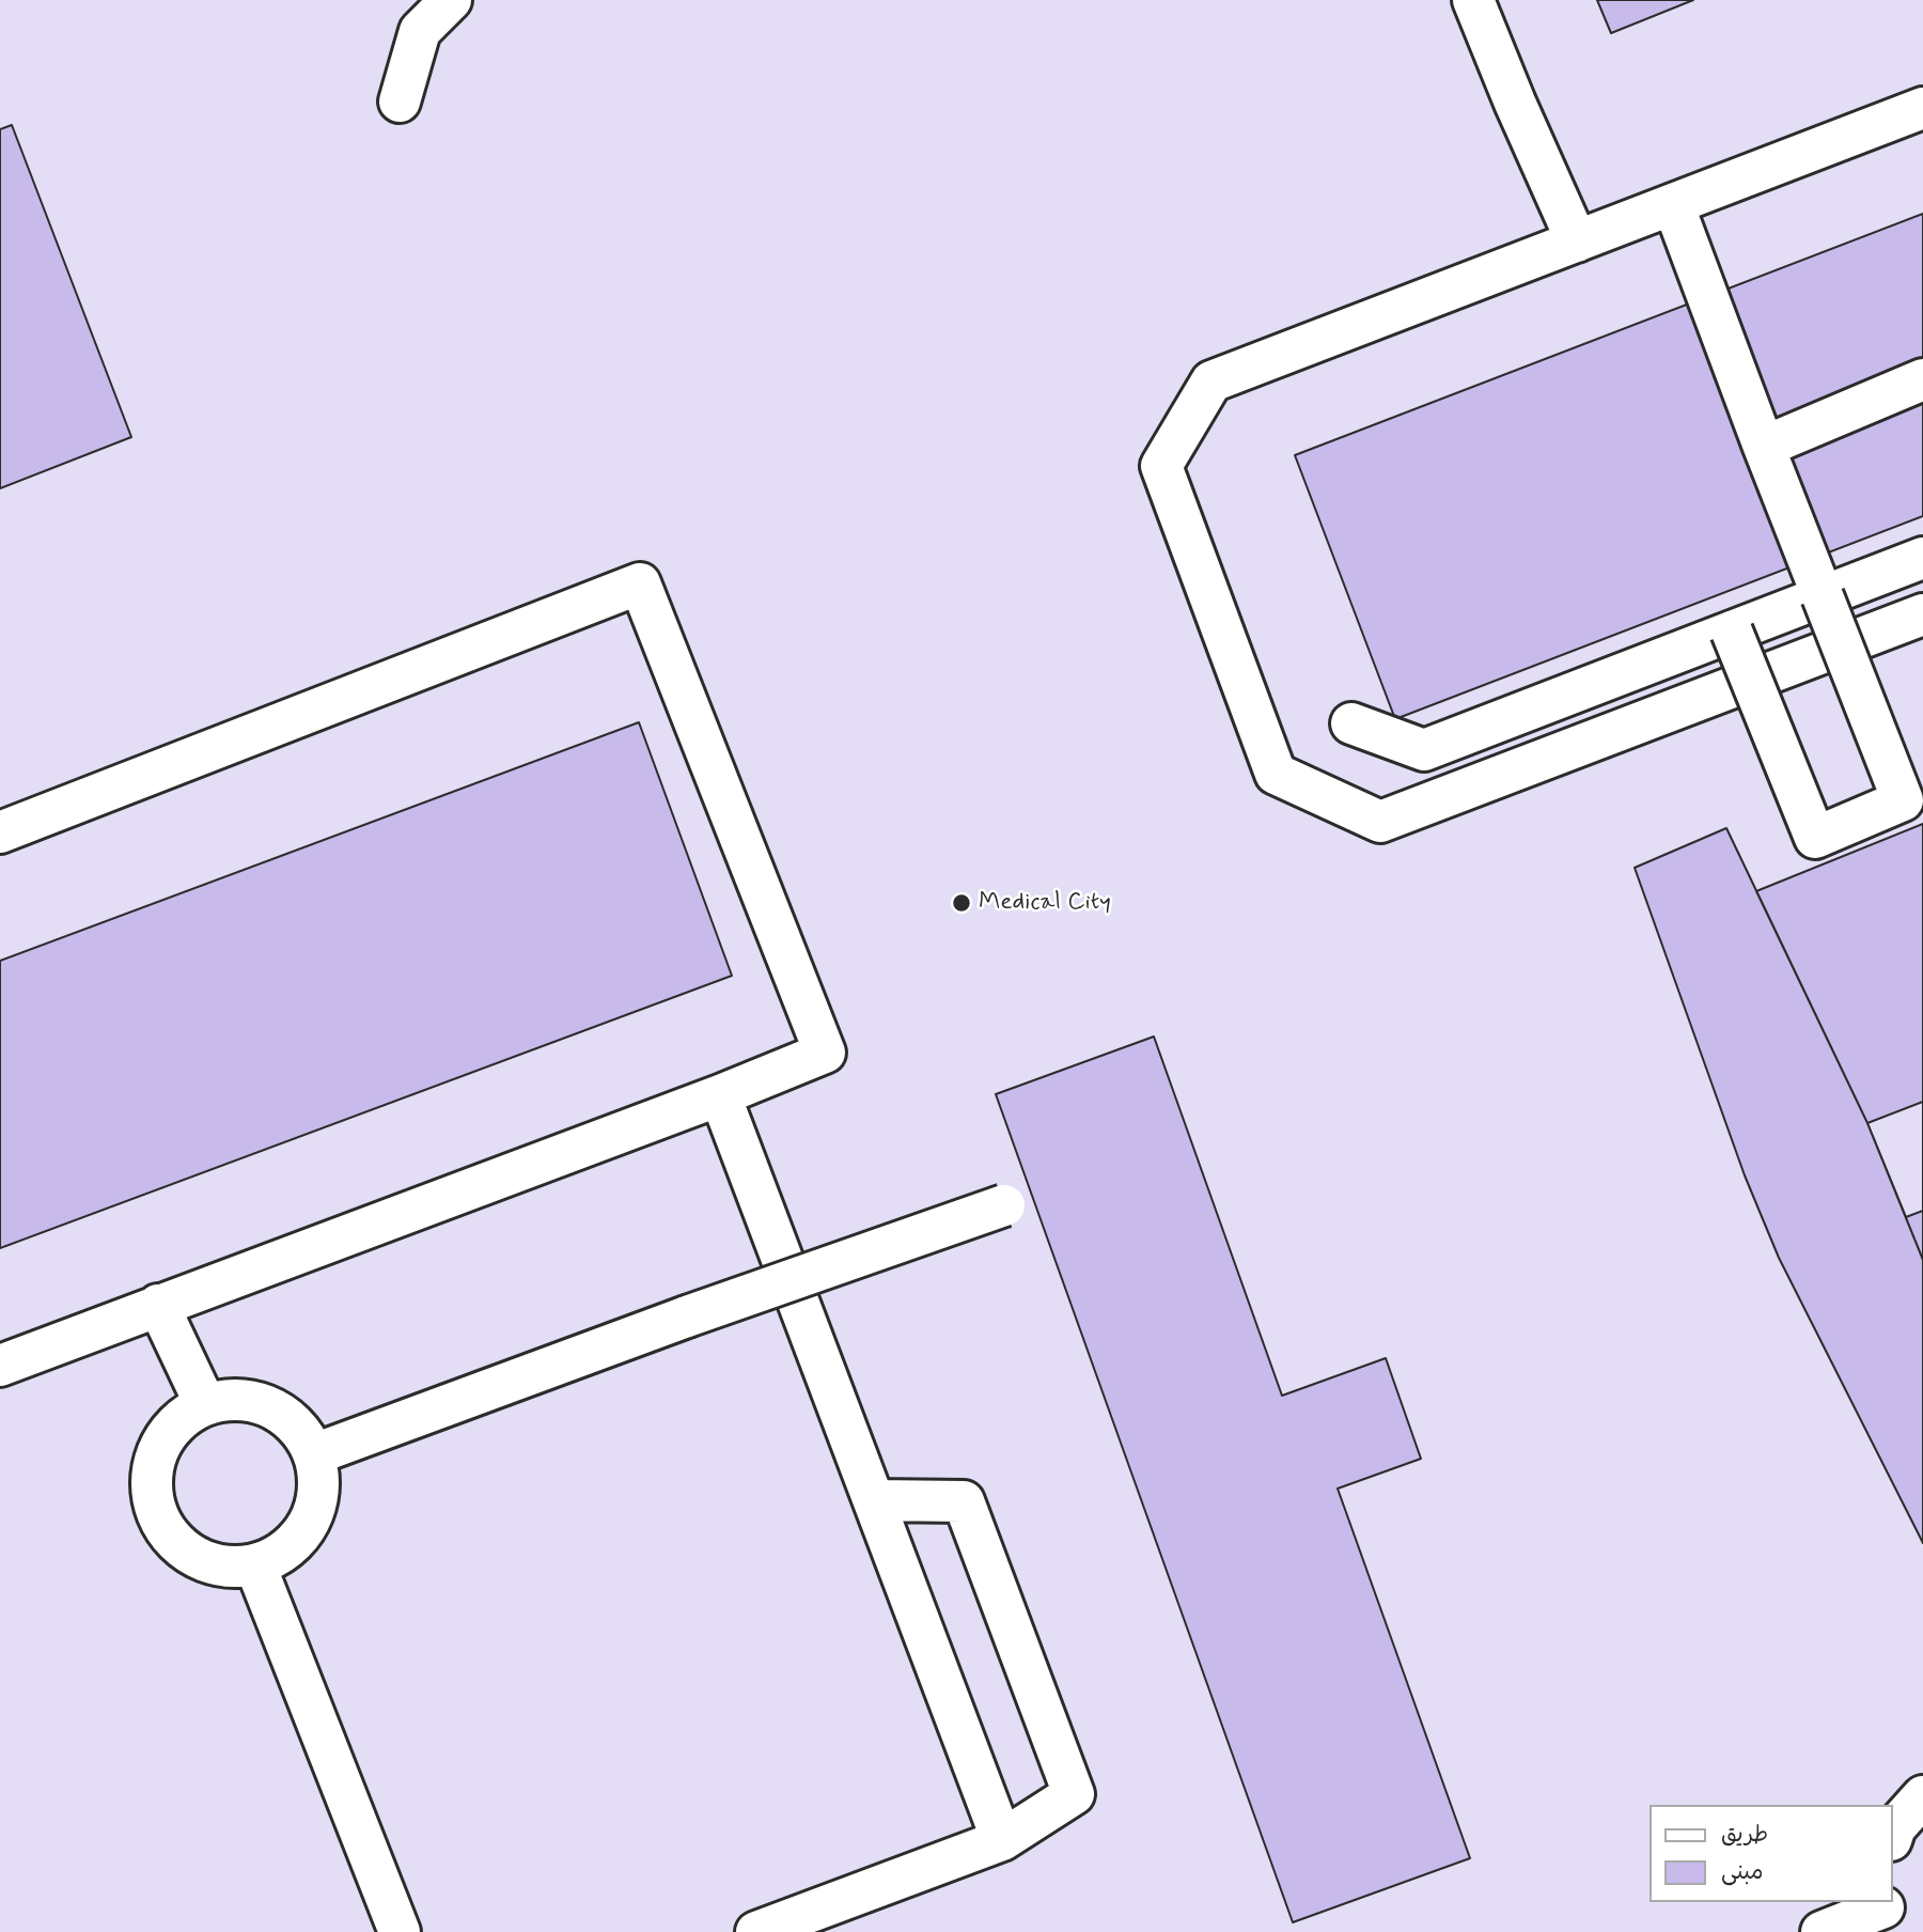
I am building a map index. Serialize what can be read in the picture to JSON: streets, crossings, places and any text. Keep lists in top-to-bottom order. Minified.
{"places":["Medical City"],"legend":["طريق","مبنى"]}
